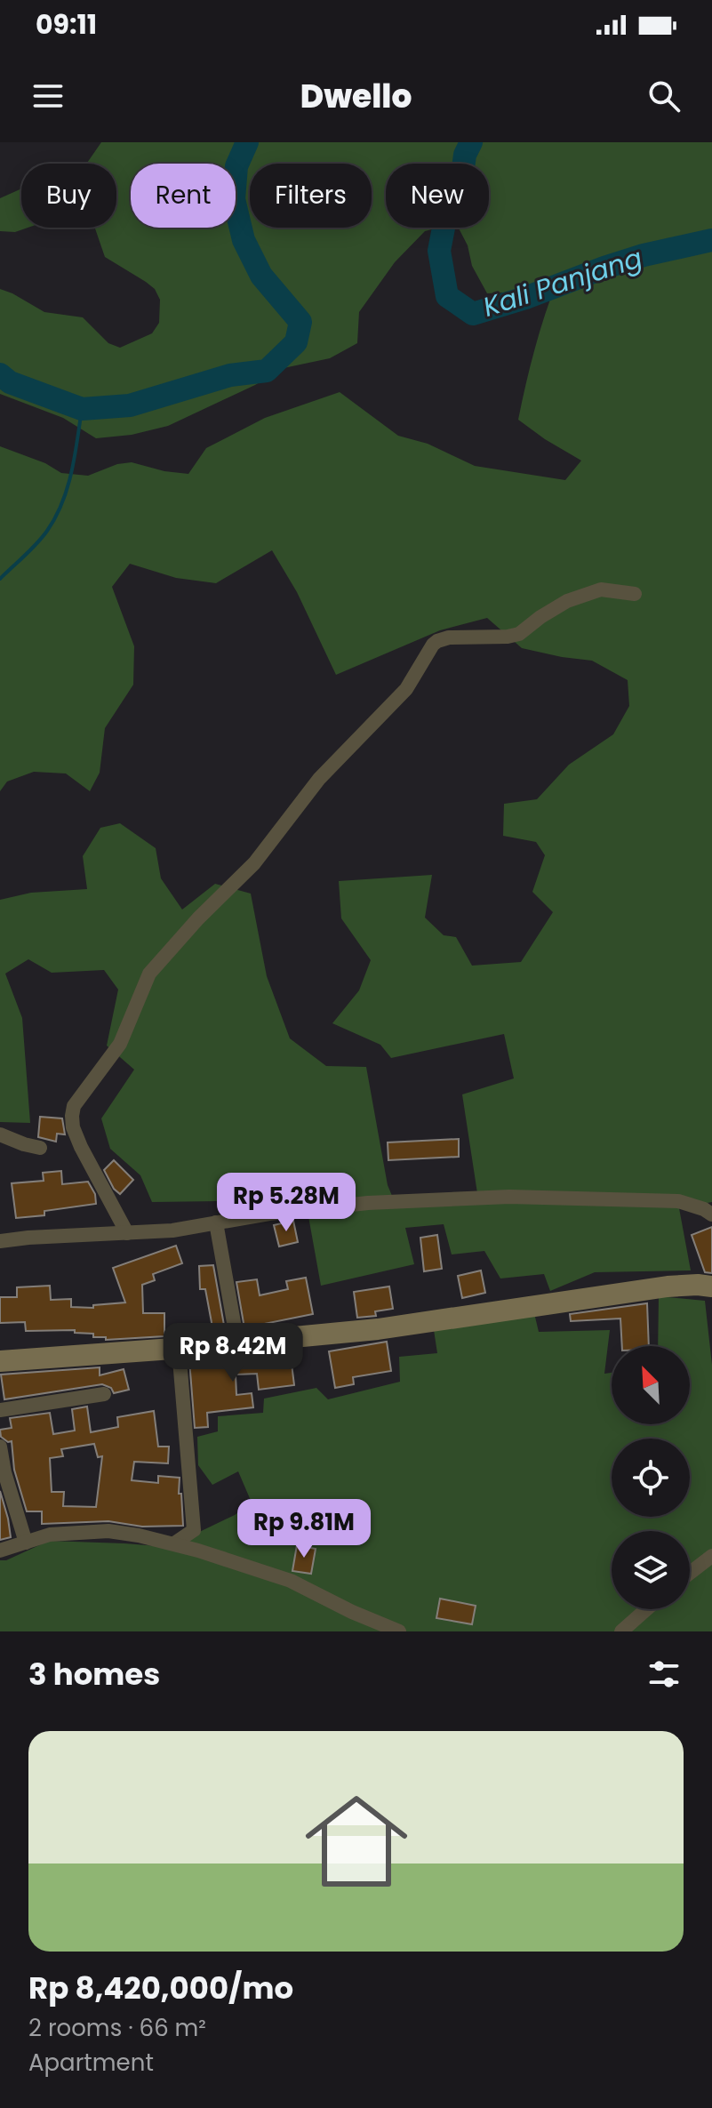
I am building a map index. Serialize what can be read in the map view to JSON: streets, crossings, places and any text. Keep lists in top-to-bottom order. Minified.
{"water":["Kali Panjang"],"north":"top left","page":{"status":"09:11","header":"Dwello","chip":["Buy","Rent","Filters","New"],"price":["Rp 5.28M","Rp 8.42M","Rp 9.81M"],"heading":"3 homes","list":[{"name":"Rp 8,420,000/mo","note":"2 rooms · 66 m² · Apartment"}]}}
